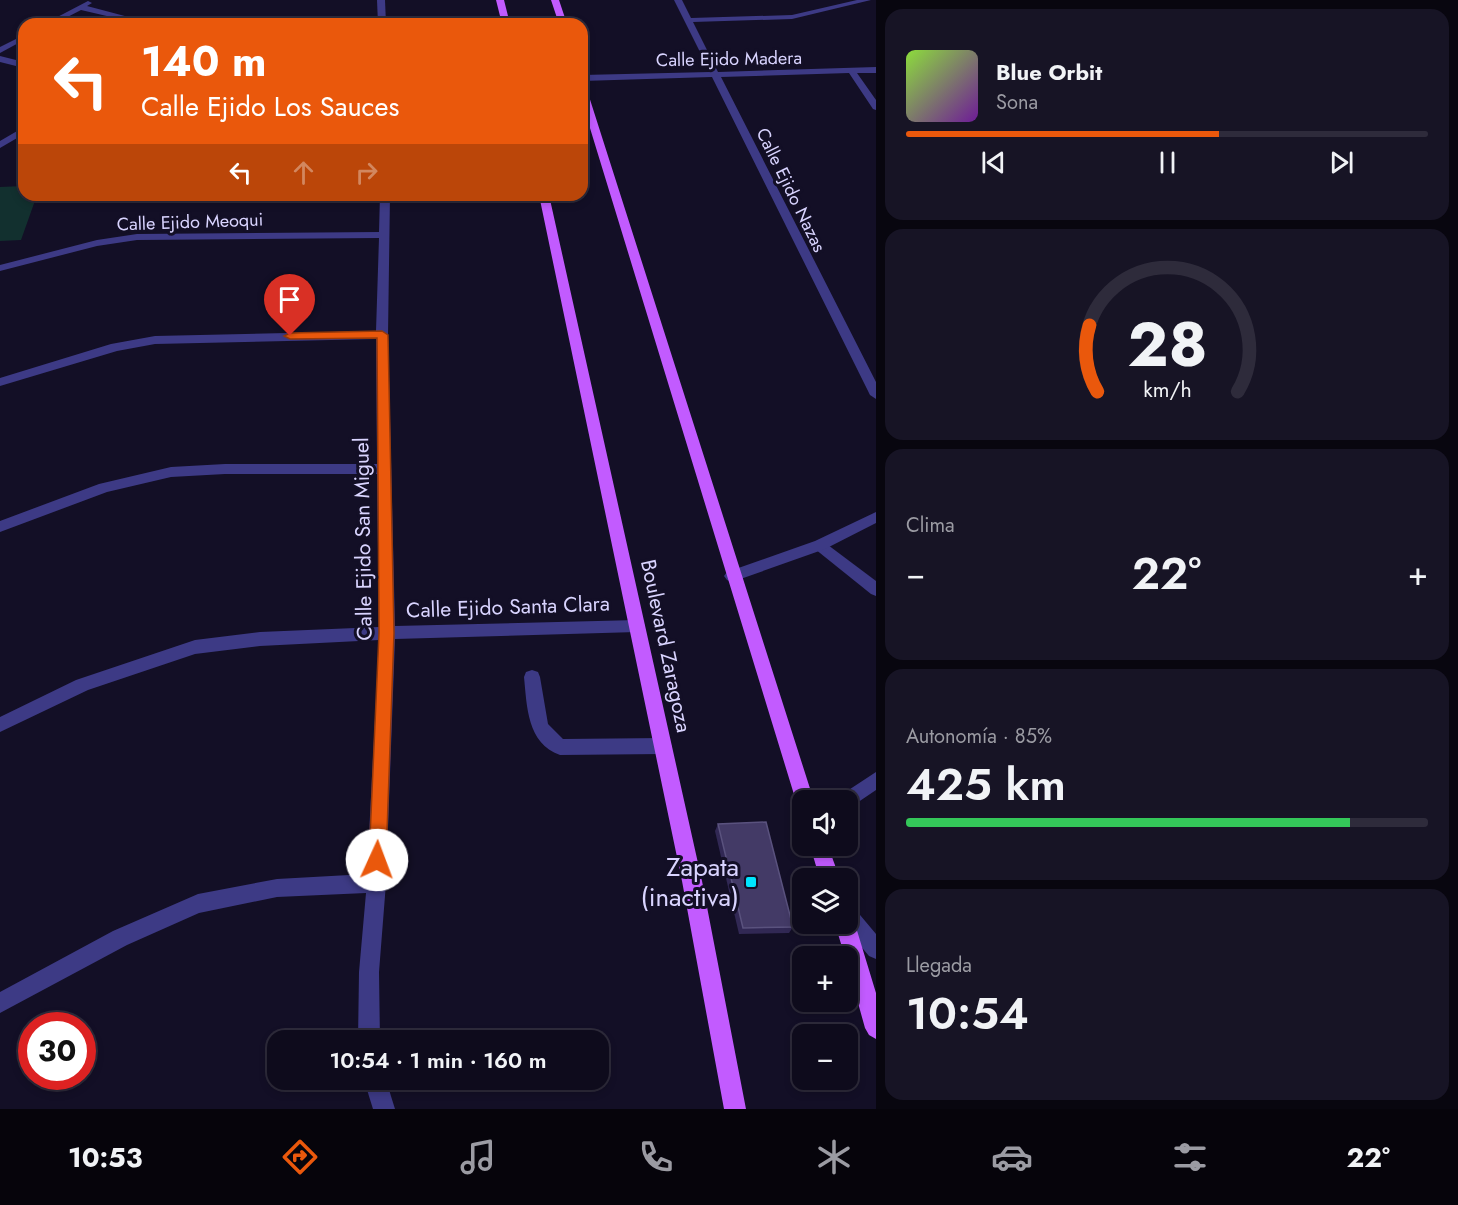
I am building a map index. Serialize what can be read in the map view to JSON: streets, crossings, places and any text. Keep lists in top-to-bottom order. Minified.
{"streets":{"main road":["Boulevard Zaragoza"],"street":["Calle Ejido Madera","Calle Ejido Nazas","Calle Ejido Meoqui","Calle Ejido San Miguel","Calle Ejido Santa Clara"]},"crossings":[["Calle Ejido Madera","Calle Ejido Nazas"],["Calle Ejido Meoqui","Calle Ejido San Miguel"],["Calle Ejido San Miguel","Calle Ejido Santa Clara"],["Calle Ejido Santa Clara","Boulevard Zaragoza"]],"places":{"transit":["Zapata (inactiva)"]},"page":{"turn":["140 m","Calle Ejido Los Sauces"],"song":["Blue Orbit","Sona"],"tile":["Clima",["Autonomía · 85%","425 km"],["Llegada","10:54"]],"heat":["−","22°","+"],"map_buttons":["+","−"],"limit":"30","trip":"10:54 · 1 min · 160 m","tabs":["10:53","22°"],"gauge":["28","km/h"]}}
